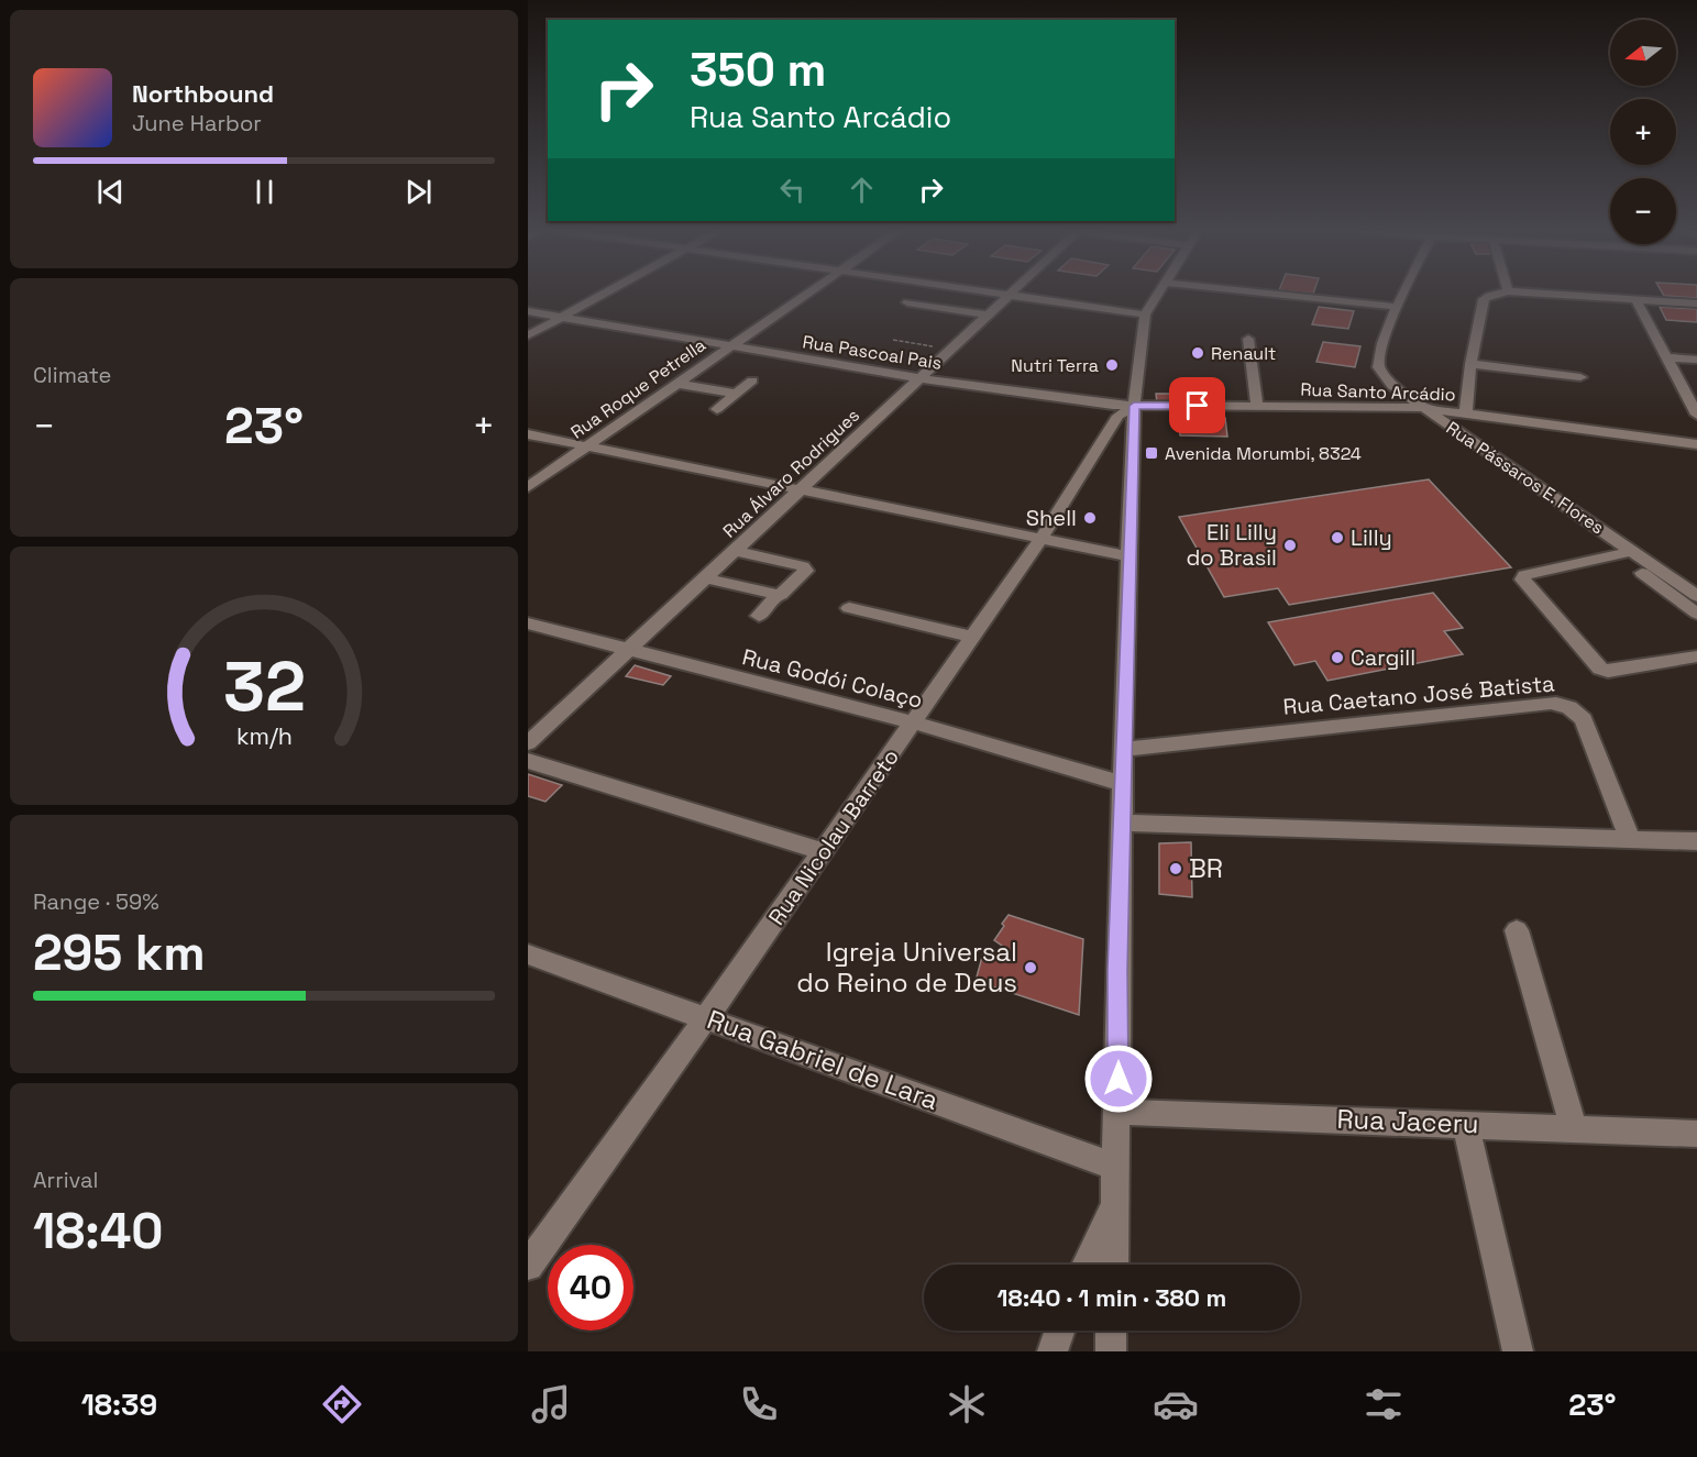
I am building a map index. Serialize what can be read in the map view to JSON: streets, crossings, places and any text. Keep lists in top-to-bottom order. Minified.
{"streets":{"street":["Rua Pascoal Pais","Rua Roque Petrella","Rua Santo Arcádio","Rua Álvaro Rodrigues","Rua Pássaros E. Flores","Rua Godói Colaço","Rua Caetano José Batista","Rua Nicolau Barreto","Rua Gabriel de Lara","Rua Jaceru"]},"crossings":[["Rua Pascoal Pais","Rua Roque Petrella"],["Rua Pascoal Pais","Rua Santo Arcádio"],["Rua Pascoal Pais","Rua Álvaro Rodrigues"],["Rua Pascoal Pais","Rua Nicolau Barreto"],["Rua Santo Arcádio","Rua Pássaros E. Flores"],["Rua Santo Arcádio","Rua Nicolau Barreto"],["Rua Álvaro Rodrigues","Rua Godói Colaço"],["Rua Godói Colaço","Rua Nicolau Barreto"],["Rua Nicolau Barreto","Rua Gabriel de Lara"]],"places":{"other":["Renault","Nutri Terra","Shell","Lilly","Eli Lilly do Brasil","Cargill","BR","Igreja Universal do Reino de Deus"],"transit":["Avenida Morumbi, 8324"]},"north":"left","page":{"map_buttons":["+","−"],"turn":["350 m","Rua Santo Arcádio"],"song":["Northbound","June Harbor"],"tile":["Climate",["Range · 59%","295 km"],["Arrival","18:40"]],"heat":["−","23°","+"],"limit":"40","trip":"18:40 · 1 min · 380 m","tabs":["18:39","23°"],"gauge":["32","km/h"]}}
